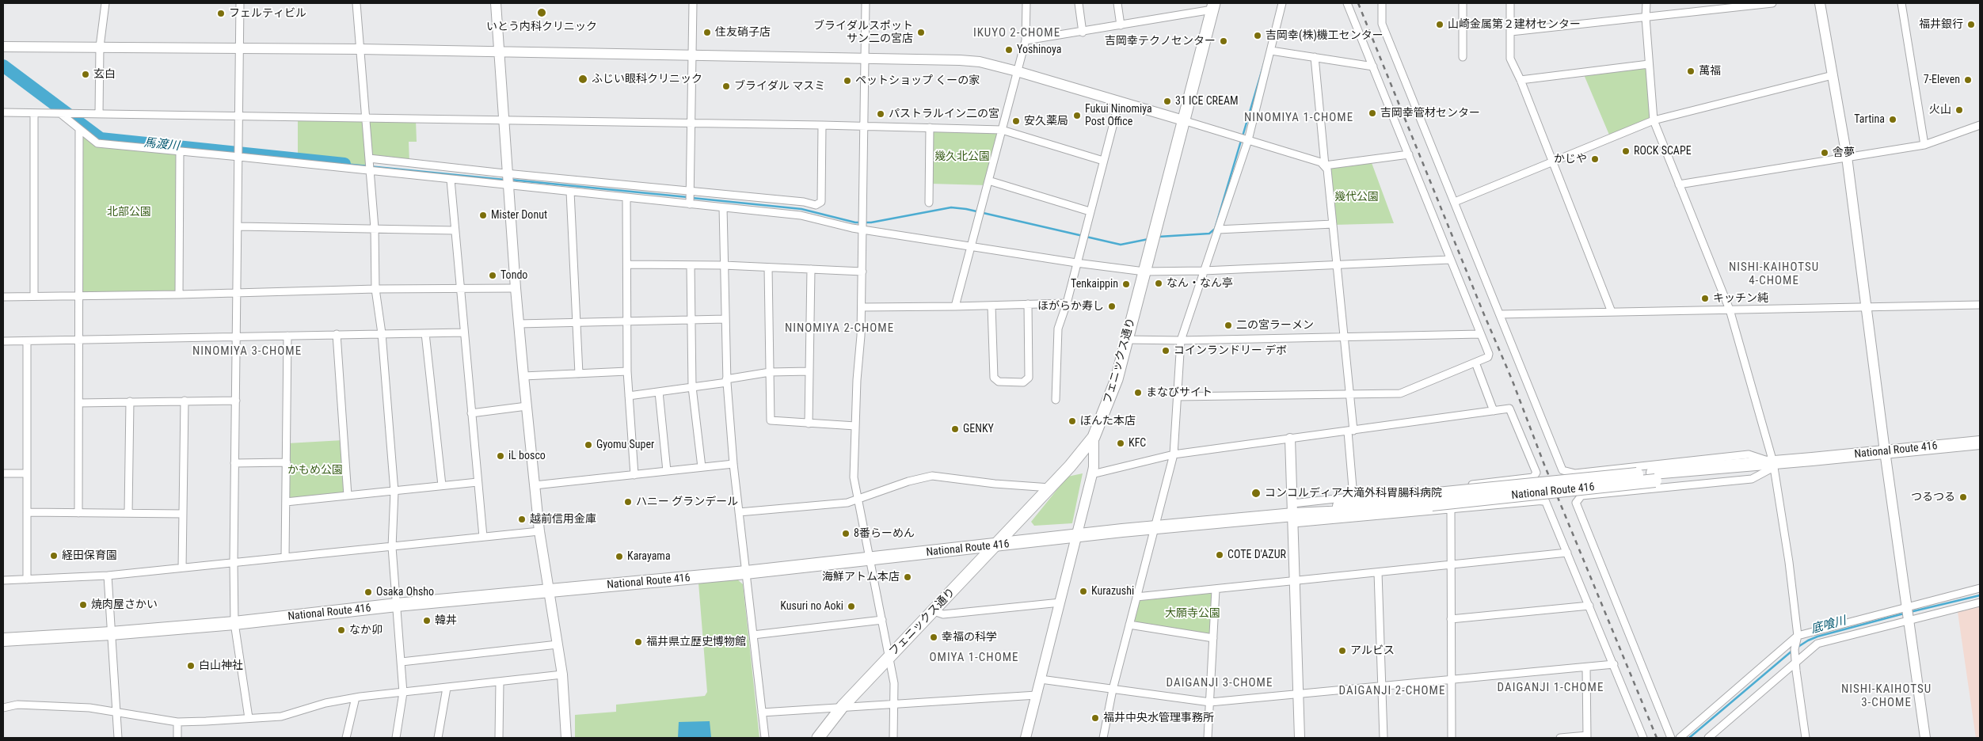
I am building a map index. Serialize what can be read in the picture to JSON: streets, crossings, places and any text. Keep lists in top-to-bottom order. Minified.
{"streets":{"highway":["National Route 416"],"main road":["フェニックス通り"]},"crossings":[["フェニックス通り","National Route 416"]],"districts":["IKUYO 2-CHOME","NINOMIYA 1-CHOME","NISHI-KAIHOTSU 4-CHOME","NINOMIYA 2-CHOME","NINOMIYA 3-CHOME","OMIYA 1-CHOME","DAIGANJI 3-CHOME","DAIGANJI 1-CHOME","NISHI-KAIHOTSU 3-CHOME","DAIGANJI 2-CHOME"],"water":["馬渡川","底喰川"],"parks":["幾久北公園","幾代公園","北部公園","かもめ公園","大願寺公園"],"places":["いとう内科クリニック","フェルティビル","山崎金属第２建材センター","福井銀行","住友硝子店","ブライダルスポット サン二の宮店","吉岡幸(株)機工センター","吉岡幸テクノセンター","Yoshinoya","萬福","玄白","ふじい眼科クリニック","7-Eleven","ペットショップ くーの家","ブライダル マスミ","31 ICE CREAM","火山","吉岡幸管材センター","パストラルイン二の宮","Fukui Ninomiya Post Office","Tartina","安久薬局","ROCK SCAPE","舎夢","かじや","Mister Donut","Tondo","なん・なん亭","Tenkaippin","キッチン純","ほがらか寿し","二の宮ラーメン","コインランドリー デボ","まなびサイト","ぼんた本店","GENKY","KFC","Gyomu Super","iL bosco","コンコルディア大滝外科胃腸科病院","つるつる","ハニー グランデール","越前信用金庫","8番らーめん","COTE D'AZUR","経田保育園","Karayama","海鮮アトム本店","Kurazushi","Osaka Ohsho","焼肉屋さかい","Kusuri no Aoki","韓丼","なか卯","幸福の科学","福井県立歴史博物館","アルビス","白山神社","福井中央水管理事務所"]}
